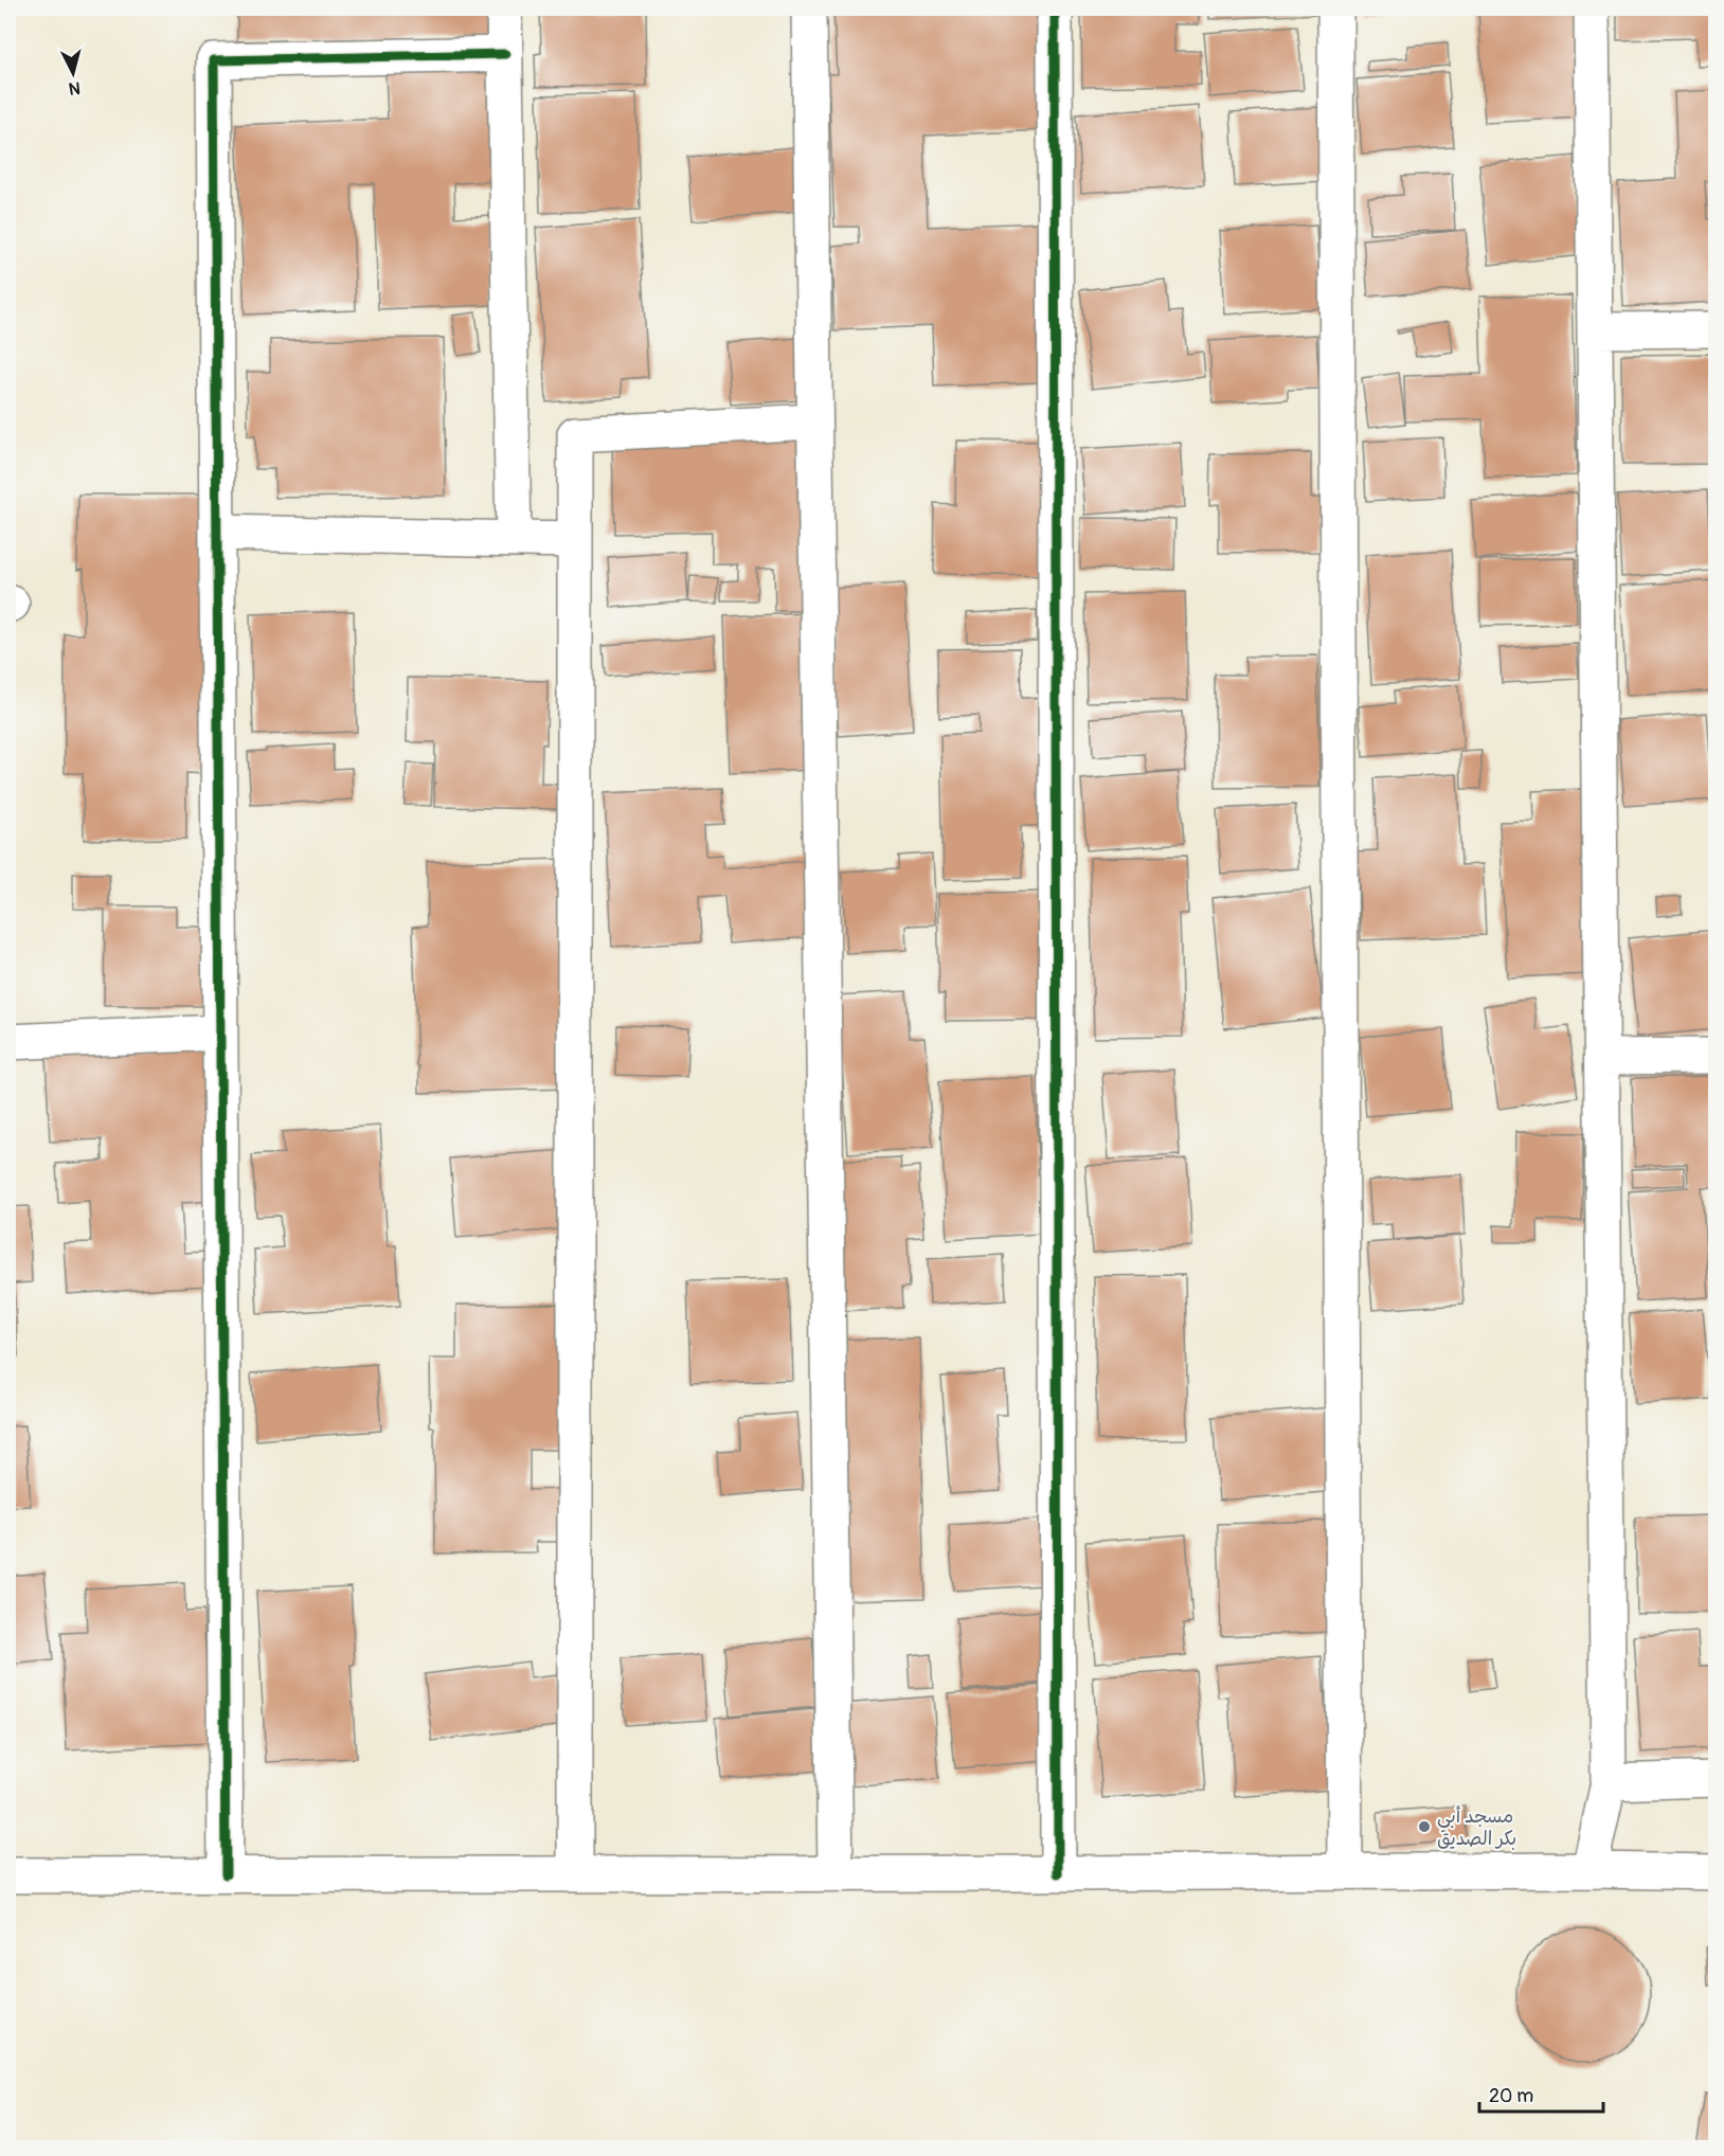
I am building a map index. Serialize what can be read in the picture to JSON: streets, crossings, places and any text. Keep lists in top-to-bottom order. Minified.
{"places":["مسجد أبي بكر الصديق"],"scale_bar":"20 m","north":"bottom"}
